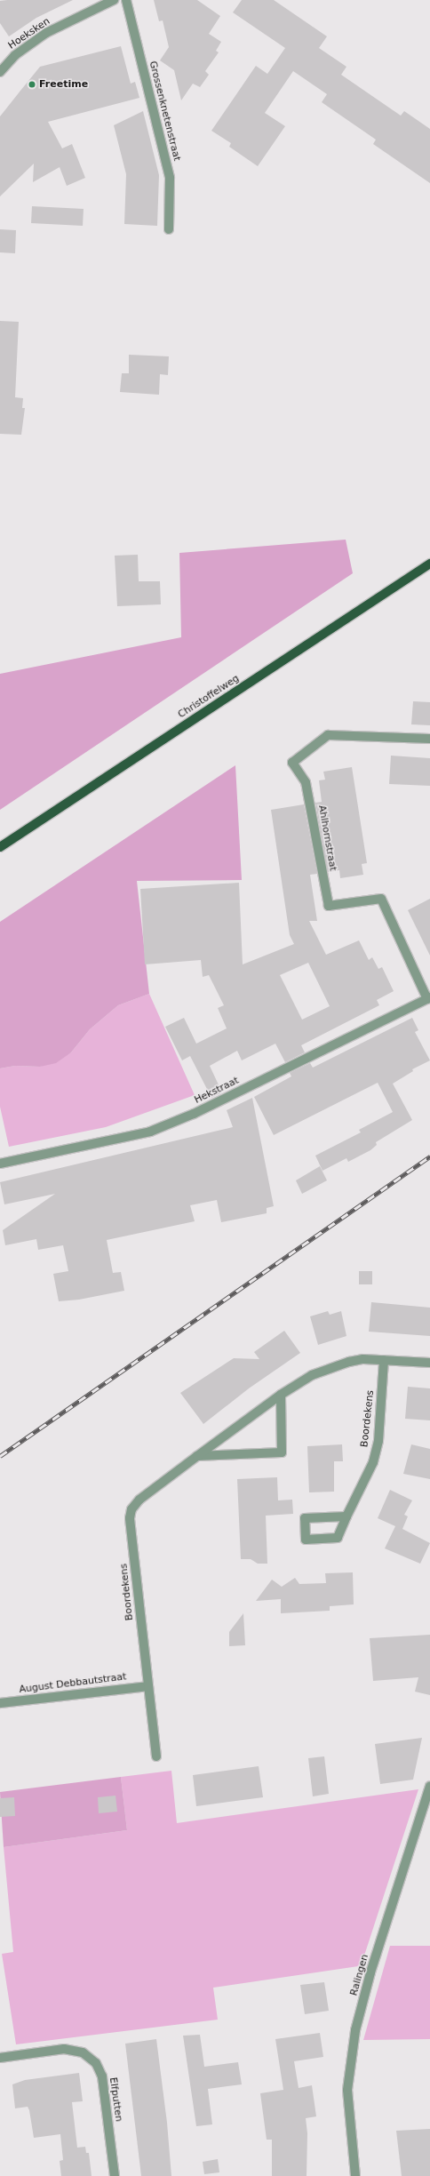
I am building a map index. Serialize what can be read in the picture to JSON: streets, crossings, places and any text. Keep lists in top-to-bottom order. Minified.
{"streets":{"main road":["Christoffelweg"],"street":["Hoeksken","Grossenknetenstraat","Ahlhornstraat","Hekstraat","Boordekens","August Debbautstraat","Ralingen","Elfputten"]},"crossings":[["Ahlhornstraat","Hekstraat"],["Boordekens","August Debbautstraat"]],"places":["Freetime"]}
